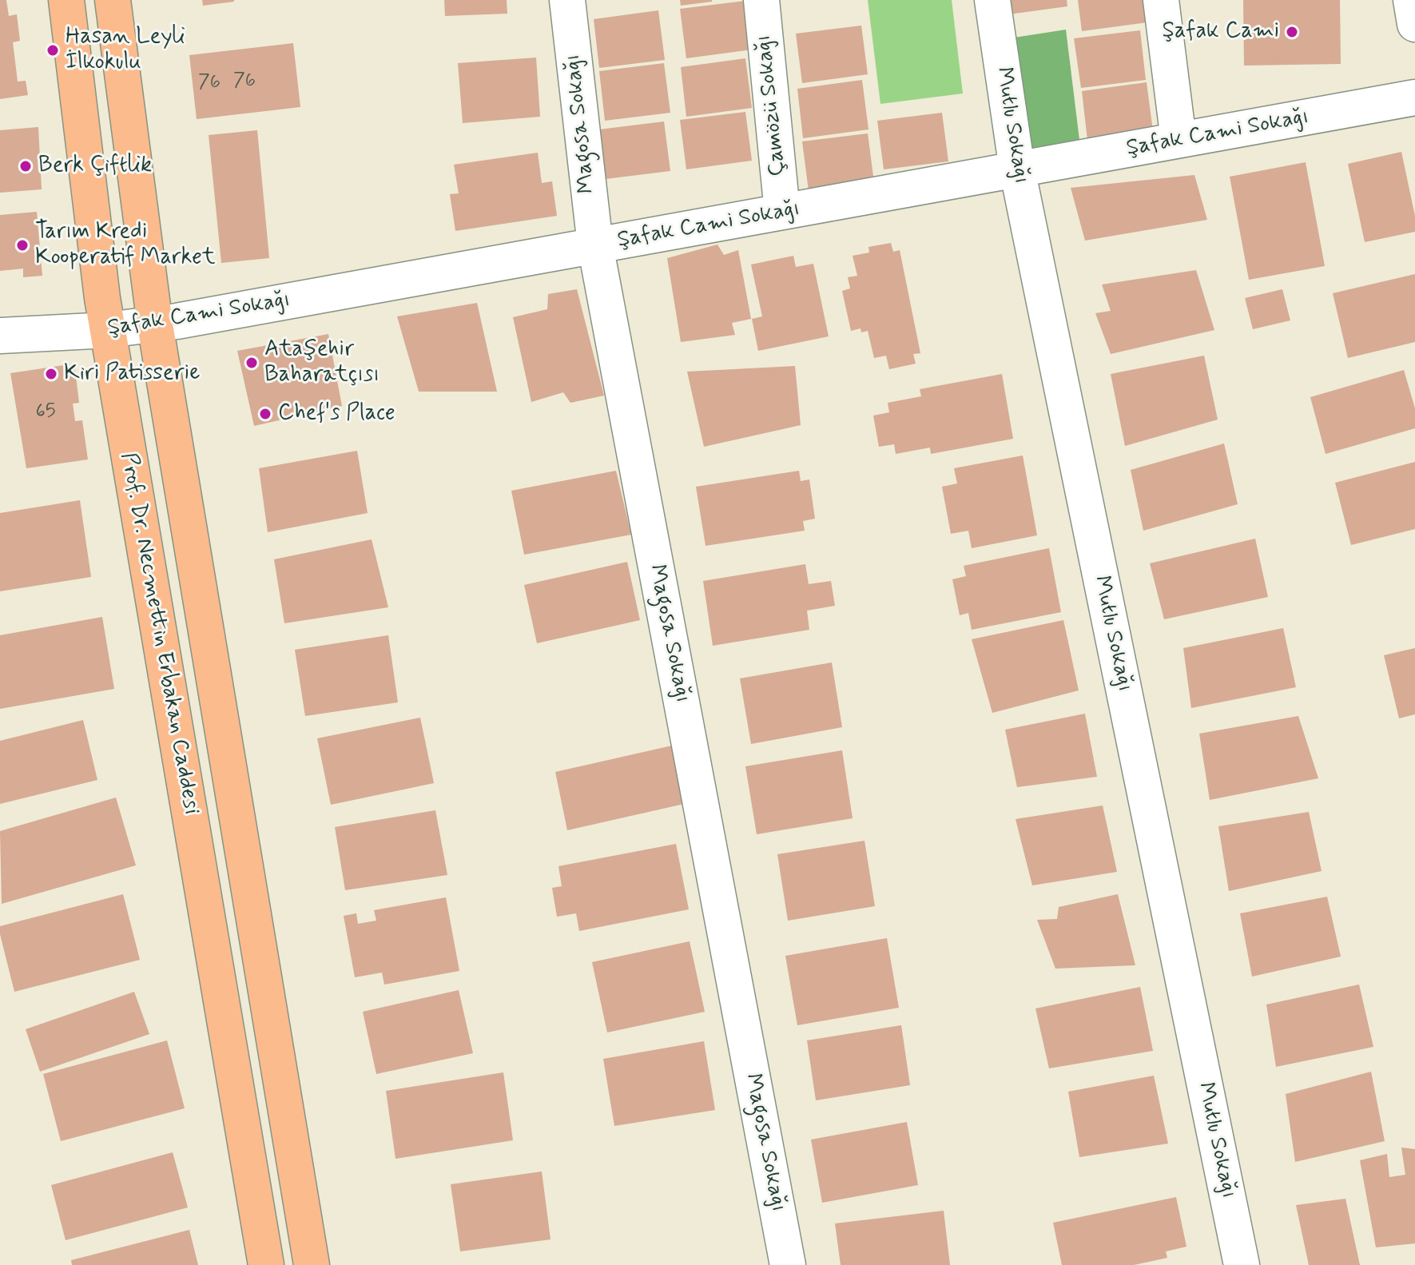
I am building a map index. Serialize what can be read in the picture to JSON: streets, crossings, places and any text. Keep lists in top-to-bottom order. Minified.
{"streets":{"main road":["Prof. Dr. Necmettin Erbakan Caddesi"],"street":["Çamözü Sokağı","Magosa Sokağı","Mutlu Sokağı","Şafak Cami Sokağı"]},"crossings":[["Çamözü Sokağı","Şafak Cami Sokağı"],["Magosa Sokağı","Şafak Cami Sokağı"],["Mutlu Sokağı","Şafak Cami Sokağı"],["Şafak Cami Sokağı","Prof. Dr. Necmettin Erbakan Caddesi"]],"places":["Şafak Cami","Hasan Leyli İlkokulu","Berk Çiftlik","Tarım Kredi Kooperatif Market","Ataşehir Baharatçısı","Kiri Patisserie","Chef's Place"],"house_numbers":["76","76","65"]}
